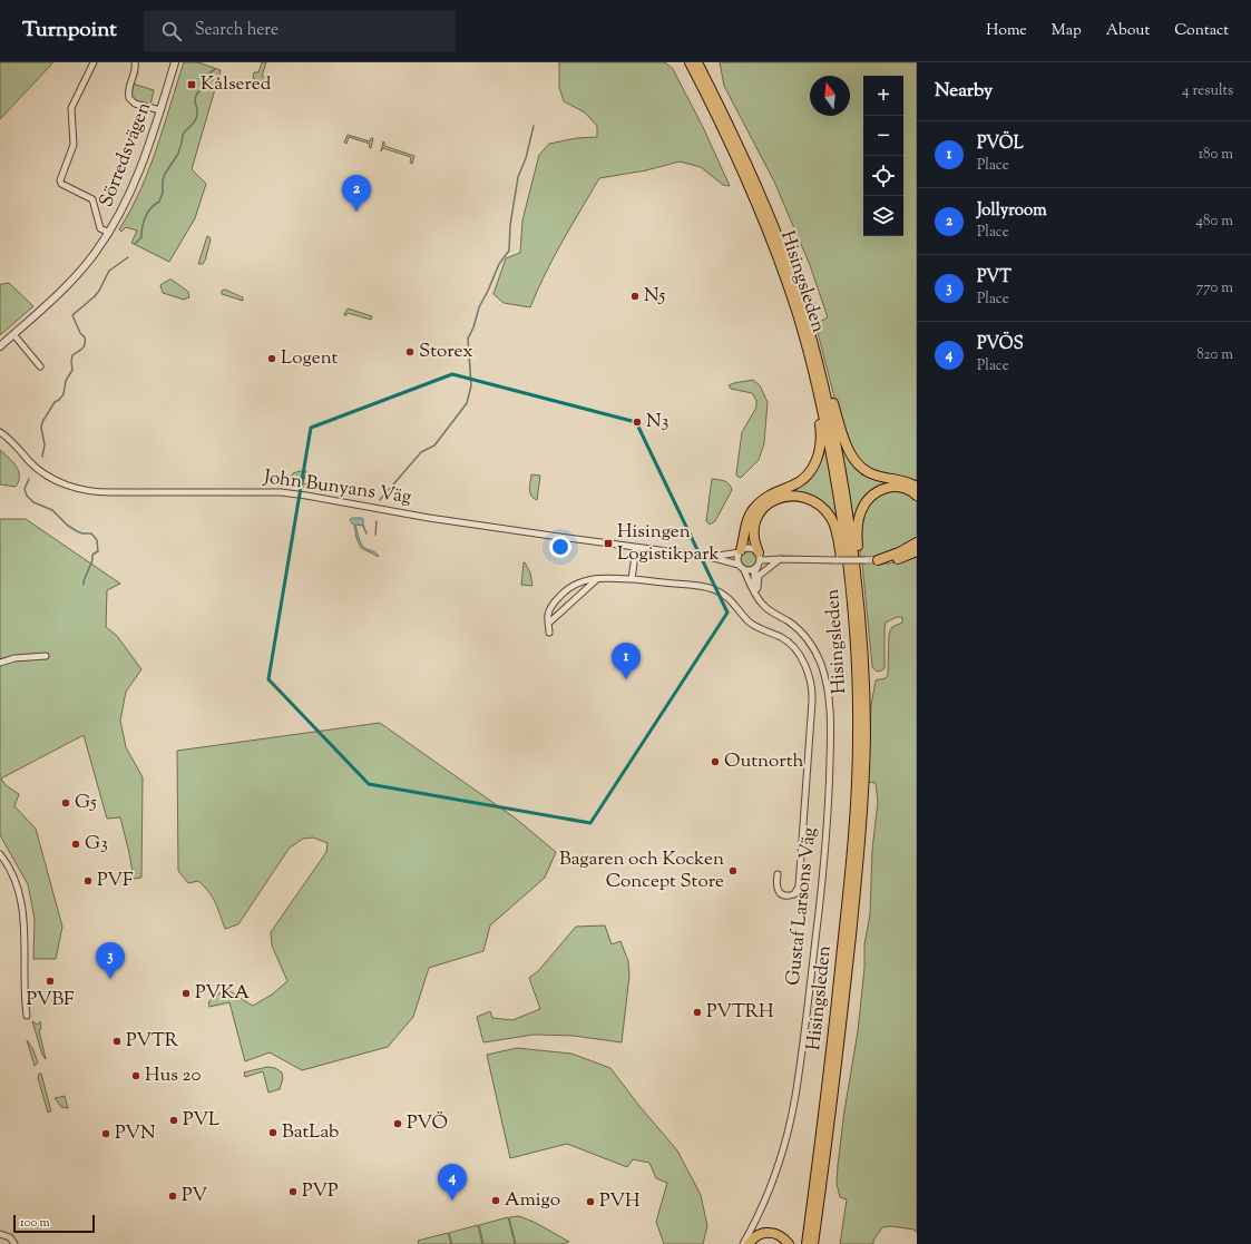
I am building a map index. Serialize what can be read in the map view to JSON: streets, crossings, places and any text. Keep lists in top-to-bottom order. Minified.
{"streets":{"highway":["Hisingsleden"],"street":["Sörredsvägen","John Bunyans Väg","Gustaf Larsons Väg"]},"crossings":[["John Bunyans Väg","Gustaf Larsons Väg"]],"places":{"transit":["Kålsered","Hisingen Logistikpark"],"other":["N5","Storex","Logent","N3","Outnorth","G5","G3","Bagaren och Kocken Concept Store","PVF","PVBF","PVKA","PVTRH","PVTR","Hus 20","PVL","PVÖ","BatLab","PVN","PVP","PV","Amigo","PVH"]},"scale_bar":"100 m","north":"top","page":{"header":"Turnpoint","search":"Search here","nav":["Home","Map","About","Contact"],"heading":["Nearby","4 results"],"map_buttons":["+","−"],"list":[{"mark":"1","name":"PVÖL","note":"Place","value":"180 m"},{"mark":"2","name":"Jollyroom","note":"Place","value":"480 m"},{"mark":"3","name":"PVT","note":"Place","value":"770 m"},{"mark":"4","name":"PVÖS","note":"Place","value":"820 m"}],"pins":["2","1","3","4"],"scale":"100 m"}}
